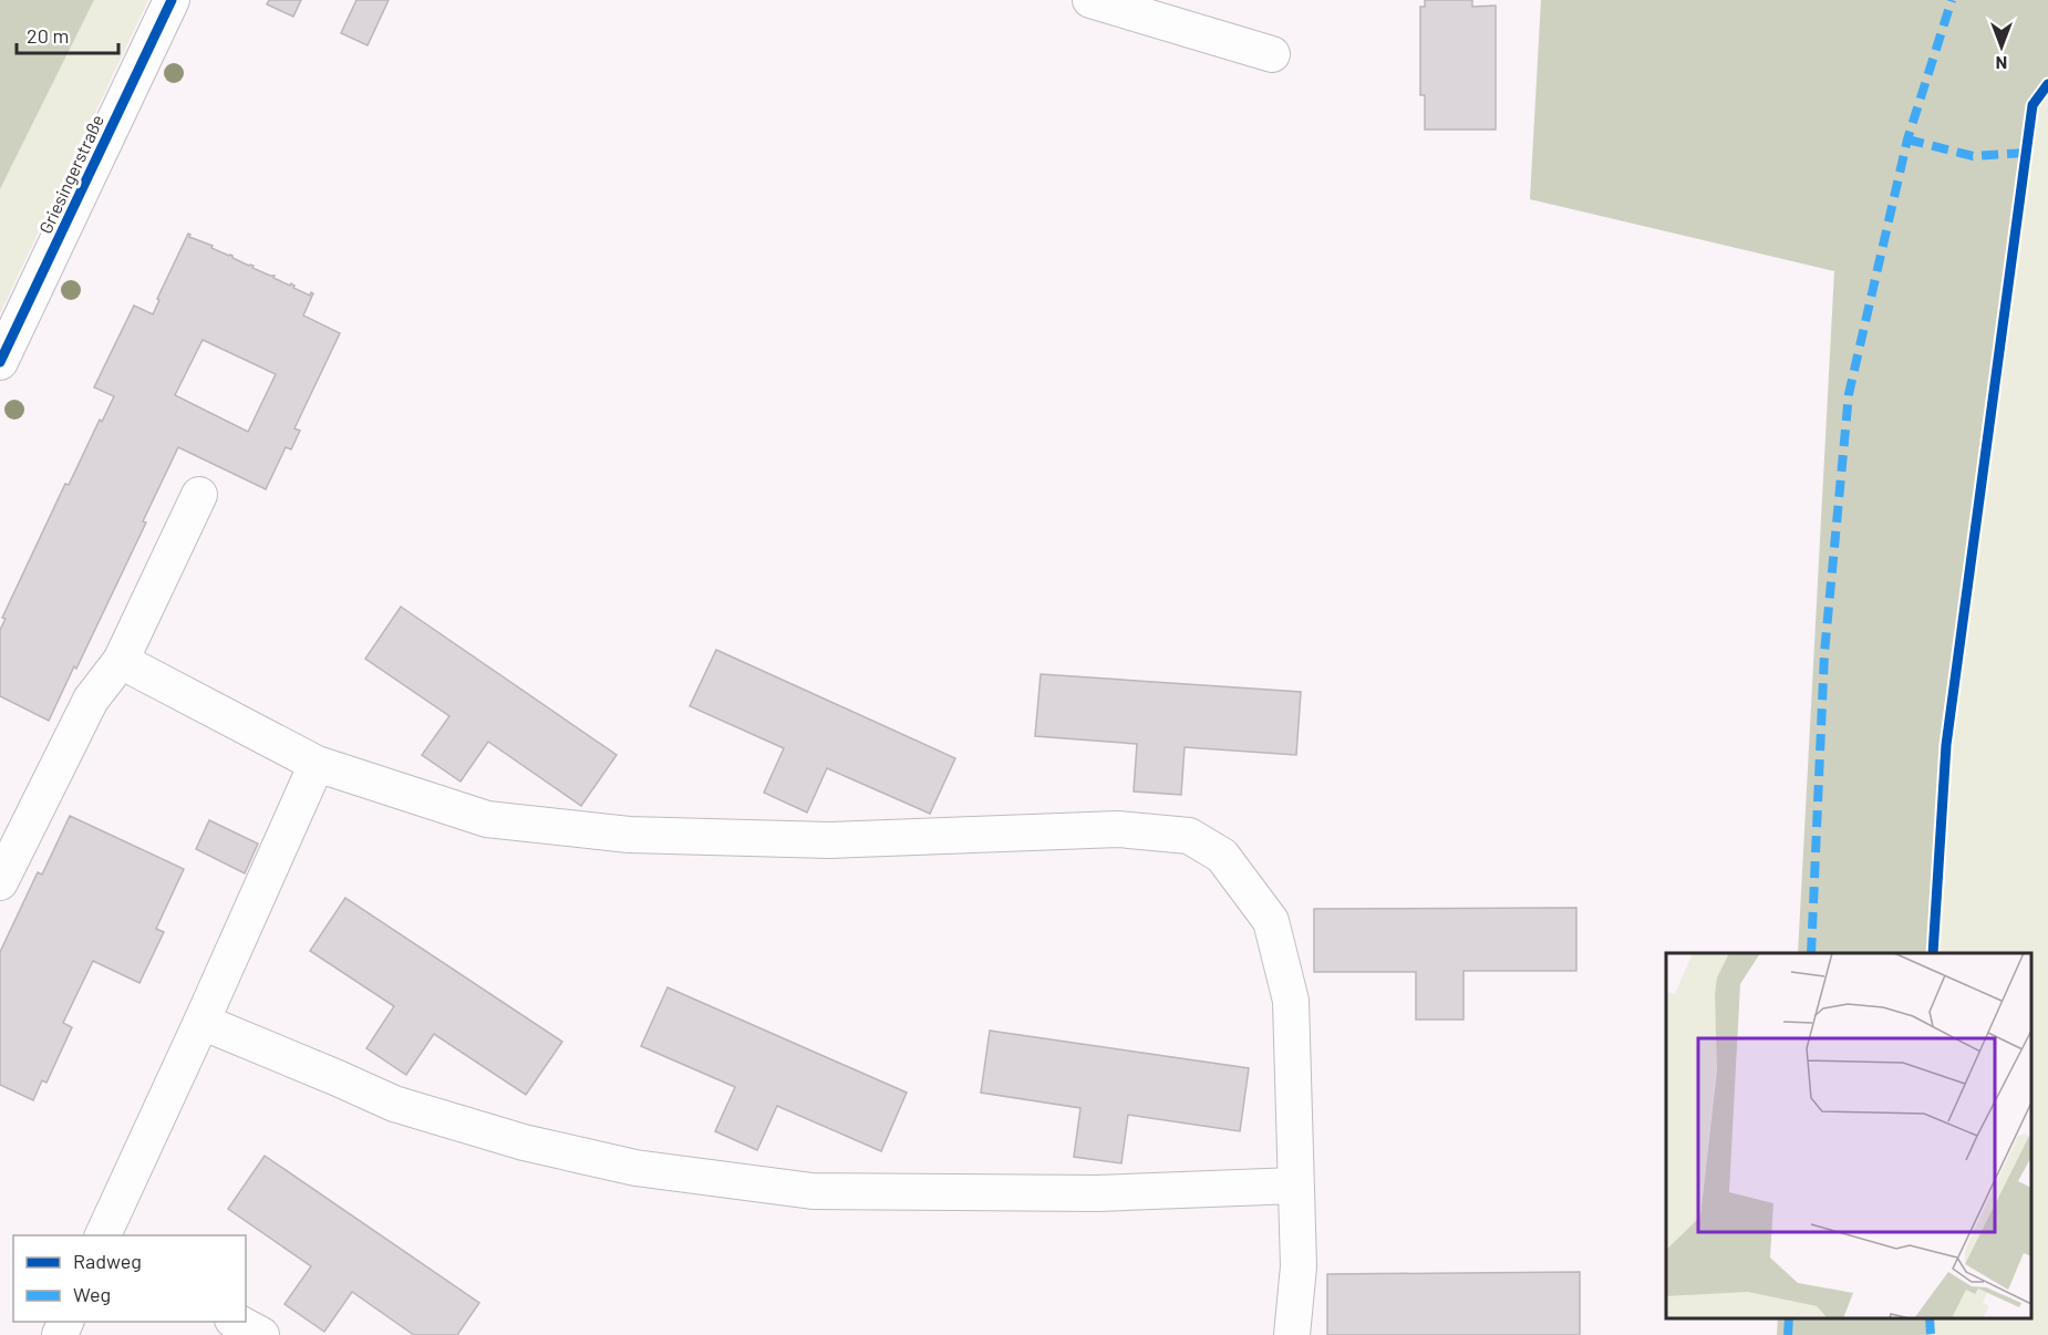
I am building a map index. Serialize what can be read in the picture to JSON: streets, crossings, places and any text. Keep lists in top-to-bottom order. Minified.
{"streets":{"street":["Griesingerstraße"]},"legend":["Radweg","Weg"],"scale_bar":"20 m","north":"bottom"}
